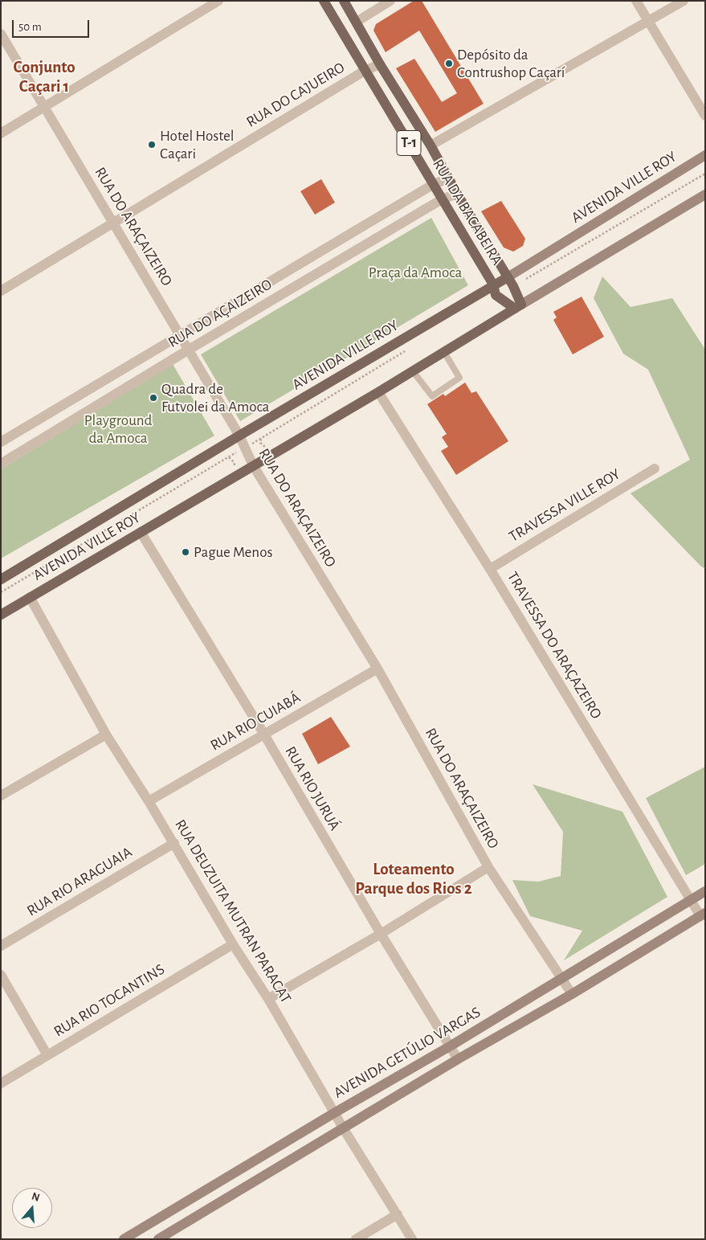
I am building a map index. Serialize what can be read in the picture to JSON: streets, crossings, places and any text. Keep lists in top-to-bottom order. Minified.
{"streets":{"main road":["T-1","AVENIDA VILLE ROY","RUA DA BACABEIRA","AVENIDA GETÚLIO VARGAS"],"street":["RUA DO CAJUEIRO","RUA DO ARAÇAIZEIRO","RUA DO AÇAIZEIRO","TRAVESSA VILLE ROY","TRAVESSA DO ARAÇAZEIRO","RUA RIO CUIABÁ","RUA RIO JURUÁ","RUA RIO ARAGUAIA","RUA DEUZUITA MUTRAN PARACAT","RUA RIO TOCANTINS"]},"crossings":[["RUA DO CAJUEIRO","RUA DA BACABEIRA"],["RUA DO CAJUEIRO","RUA DO ARAÇAIZEIRO"],["AVENIDA VILLE ROY","RUA DA BACABEIRA"],["AVENIDA VILLE ROY","RUA DO ARAÇAIZEIRO"],["AVENIDA VILLE ROY","TRAVESSA DO ARAÇAZEIRO"],["AVENIDA VILLE ROY","RUA RIO JURUÁ"],["AVENIDA VILLE ROY","RUA DEUZUITA MUTRAN PARACAT"],["RUA DA BACABEIRA","RUA DO AÇAIZEIRO"],["RUA DO ARAÇAIZEIRO","RUA DO AÇAIZEIRO"],["RUA DO ARAÇAIZEIRO","RUA RIO CUIABÁ"],["RUA DO ARAÇAIZEIRO","AVENIDA GETÚLIO VARGAS"],["TRAVESSA VILLE ROY","TRAVESSA DO ARAÇAZEIRO"],["TRAVESSA DO ARAÇAZEIRO","AVENIDA GETÚLIO VARGAS"],["RUA RIO CUIABÁ","RUA RIO JURUÁ"],["RUA RIO CUIABÁ","RUA DEUZUITA MUTRAN PARACAT"],["RUA RIO JURUÁ","AVENIDA GETÚLIO VARGAS"],["RUA RIO ARAGUAIA","RUA DEUZUITA MUTRAN PARACAT"],["RUA DEUZUITA MUTRAN PARACAT","RUA RIO TOCANTINS"],["RUA DEUZUITA MUTRAN PARACAT","AVENIDA GETÚLIO VARGAS"]],"districts":["Conjunto Caçari 1","Loteamento Parque dos Rios 2"],"parks":["Praça da Amoca","Playground da Amoca"],"places":["Depósito da Contrushop Caçarí","Hotel Hostel Caçari","Quadra de Futvolei da Amoca","Pague Menos"],"scale_bar":"50 m","north":"top"}
